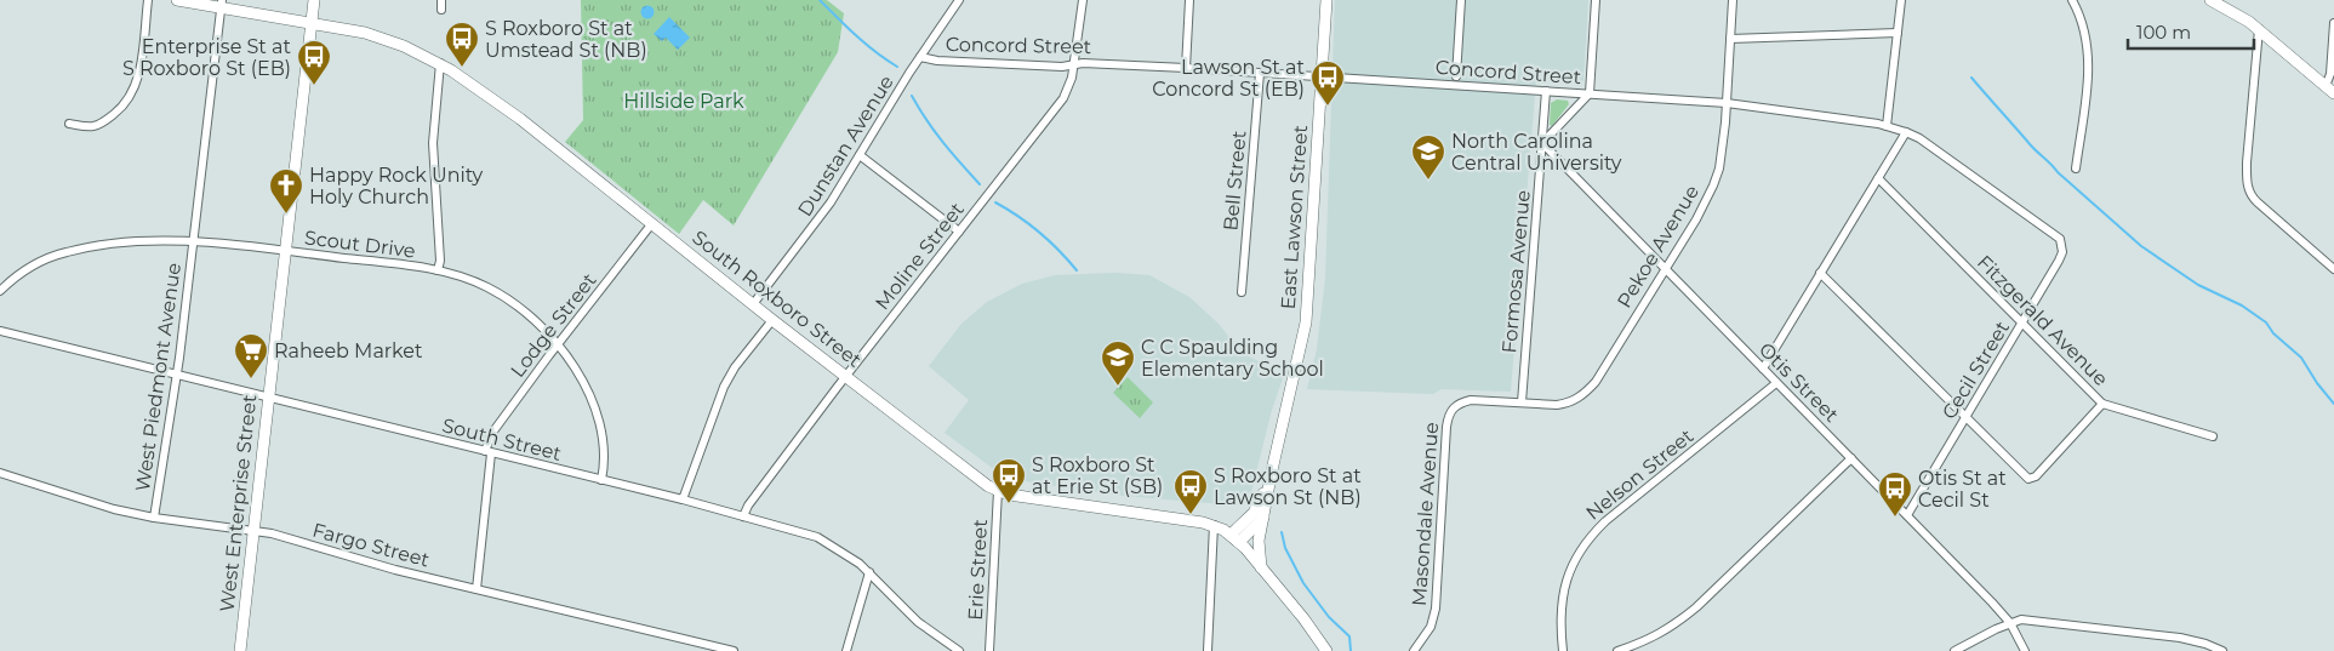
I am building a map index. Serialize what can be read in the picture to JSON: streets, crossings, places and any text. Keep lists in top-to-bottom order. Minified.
{"streets":{"street":["Concord Street","Dunstan Avenue","Bell Street","East Lawson Street","Scout Drive","Pekoe Avenue","Moline Street","Formosa Avenue","South Roxboro Street","Fitzgerald Avenue","Lodge Street","Cecil Street","West Piedmont Avenue","Otis Street","South Street","Nelson Street","West Enterprise Street","Masondale Avenue","Fargo Street","Erie Street"]},"crossings":[["Concord Street","Dunstan Avenue"],["Concord Street","Bell Street"],["Concord Street","East Lawson Street"],["Concord Street","Pekoe Avenue"],["Concord Street","Moline Street"],["Concord Street","Formosa Avenue"],["Concord Street","Cecil Street"],["Dunstan Avenue","South Roxboro Street"],["East Lawson Street","South Roxboro Street"],["Scout Drive","Lodge Street"],["Scout Drive","West Piedmont Avenue"],["Scout Drive","South Street"],["Scout Drive","West Enterprise Street"],["Pekoe Avenue","Formosa Avenue"],["Pekoe Avenue","Otis Street"],["Pekoe Avenue","Masondale Avenue"],["Moline Street","South Roxboro Street"],["Moline Street","South Street"],["Formosa Avenue","Otis Street"],["South Roxboro Street","Lodge Street"],["South Roxboro Street","West Piedmont Avenue"],["South Roxboro Street","West Enterprise Street"],["South Roxboro Street","Erie Street"],["Fitzgerald Avenue","Cecil Street"],["Lodge Street","South Street"],["Cecil Street","Otis Street"],["West Piedmont Avenue","South Street"],["West Piedmont Avenue","Fargo Street"],["Otis Street","Nelson Street"],["South Street","West Enterprise Street"],["West Enterprise Street","Fargo Street"]],"parks":["Hillside Park"],"places":{"bus stop":["S Roxboro St at Umstead St (NB)","Enterprise St at S Roxboro St (EB)","Lawson St at Concord St (EB)","S Roxboro St at Erie St (SB)","S Roxboro St at Lawson St (NB)","Otis St at Cecil St"],"school or university":["North Carolina Central University","C C Spaulding Elementary School"],"church":["Happy Rock Unity Holy Church"],"supermarket":["Raheeb Market"]},"scale_bar":"100 m"}
